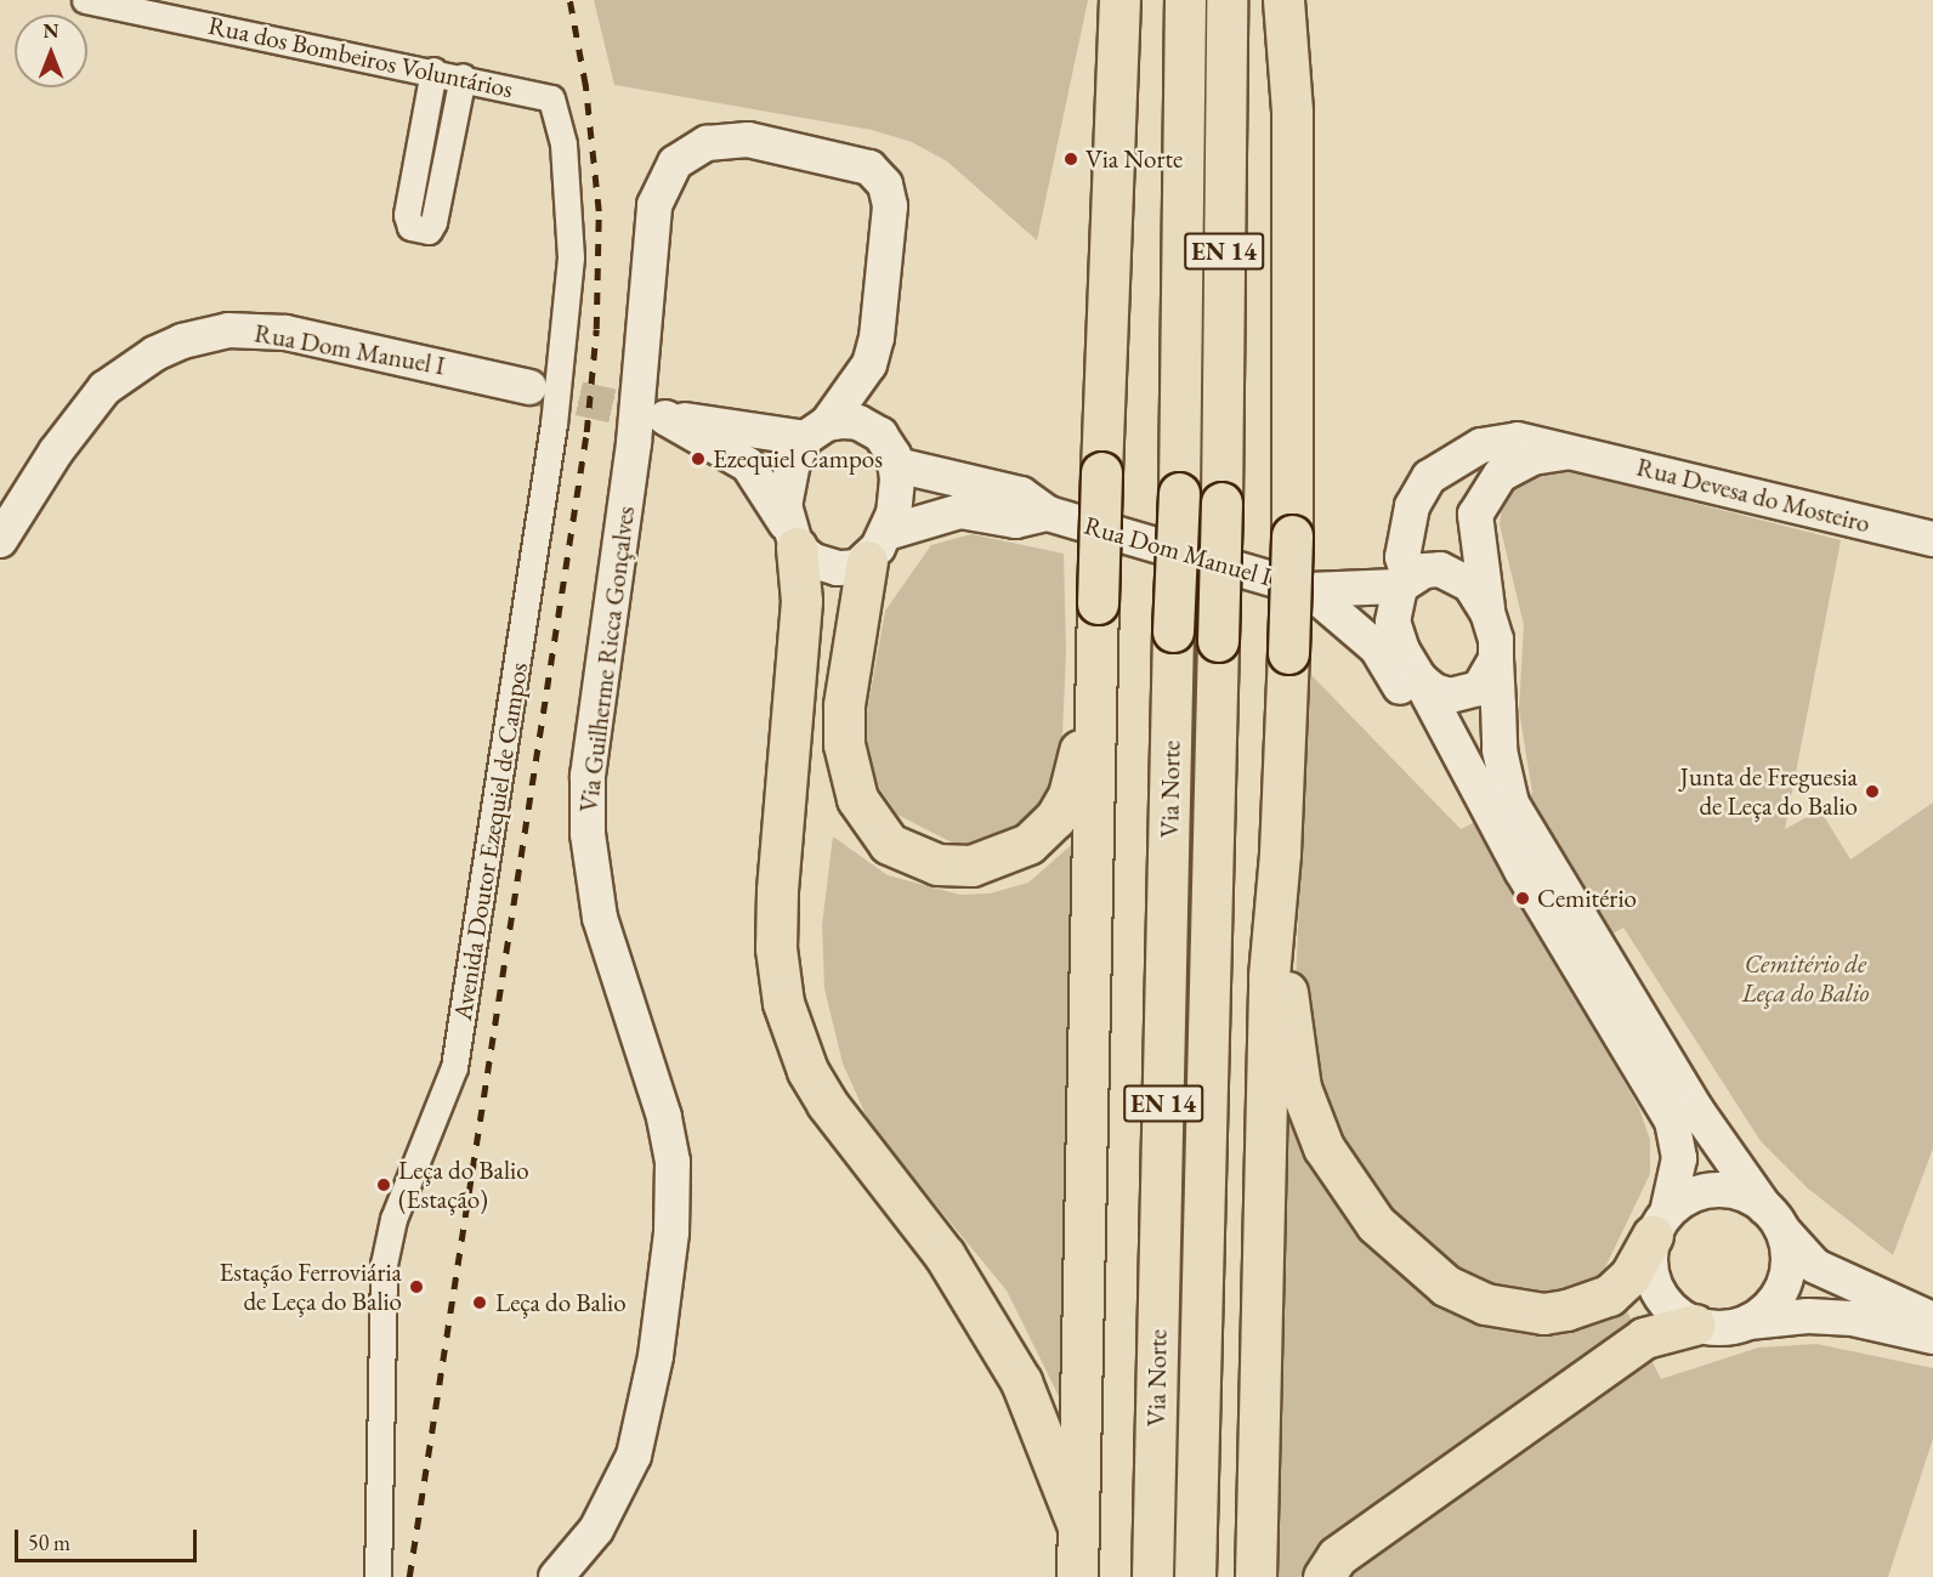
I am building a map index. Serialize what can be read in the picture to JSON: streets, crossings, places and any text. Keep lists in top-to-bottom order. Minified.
{"streets":{"highway":["EN 14","Via Norte"],"main road":["Rua Dom Manuel I","Rua Devesa do Mosteiro","Via Guilherme Ricca Gonçalves"],"street":["Rua dos Bombeiros Voluntários","Avenida Doutor Ezequiel de Campos"]},"crossings":[["Rua dos Bombeiros Voluntários","Avenida Doutor Ezequiel de Campos"],["Rua Dom Manuel I","Rua Devesa do Mosteiro"]],"parks":["Cemitério de Leça do Balio"],"places":["Via Norte","Ezequiel Campos","Junta de Freguesia de Leça do Balio","Cemitério","Leça do Balio (Estação)","Estação Ferroviária de Leça do Balio","Leça do Balio"],"scale_bar":"50 m","north":"top"}
